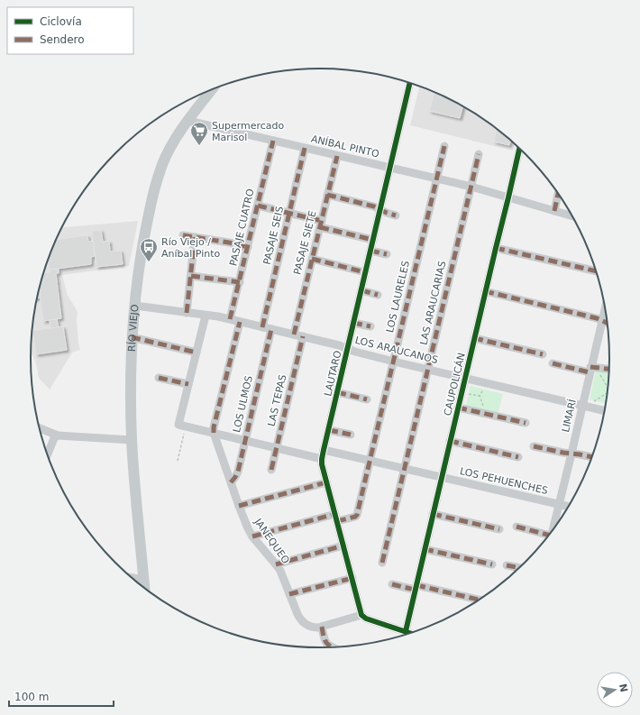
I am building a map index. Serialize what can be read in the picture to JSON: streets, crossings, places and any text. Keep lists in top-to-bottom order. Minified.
{"streets":{"main road":["RÍO VIEJO"],"street":["ANÍBAL PINTO","PASAJE CUATRO","PASAJE SEIS","PASAJE SIETE","LOS LAURELES","LAS ARAUCARIAS","LOS ARAUCANOS","LAUTARO","CAUPOLICÁN","LAS TEPAS","LOS ULMOS","LIMARÍ","LOS PEHUENCHES","JANEQUEO"]},"crossings":[["ANÍBAL PINTO","PASAJE CUATRO"],["ANÍBAL PINTO","PASAJE SEIS"],["ANÍBAL PINTO","PASAJE SIETE"],["ANÍBAL PINTO","LOS LAURELES"],["ANÍBAL PINTO","LAS ARAUCARIAS"],["ANÍBAL PINTO","RÍO VIEJO"],["ANÍBAL PINTO","LAUTARO"],["ANÍBAL PINTO","CAUPOLICÁN"],["PASAJE CUATRO","LOS ARAUCANOS"],["PASAJE SEIS","LOS ARAUCANOS"],["PASAJE SIETE","LOS ARAUCANOS"],["LOS LAURELES","LOS ARAUCANOS"],["LOS LAURELES","LAUTARO"],["LOS LAURELES","LOS PEHUENCHES"],["LAS ARAUCARIAS","LOS ARAUCANOS"],["LAS ARAUCARIAS","LOS PEHUENCHES"],["RÍO VIEJO","LOS ARAUCANOS"],["LOS ARAUCANOS","LAUTARO"],["LOS ARAUCANOS","CAUPOLICÁN"],["LOS ARAUCANOS","LAS TEPAS"],["LOS ARAUCANOS","LOS ULMOS"],["LOS ARAUCANOS","LIMARÍ"],["LAUTARO","LOS PEHUENCHES"],["LAUTARO","JANEQUEO"],["CAUPOLICÁN","LOS PEHUENCHES"],["LOS ULMOS","JANEQUEO"],["LIMARÍ","LOS PEHUENCHES"]],"places":{"supermarket":["Supermercado Marisol"],"bus stop":["Río Viejo / Aníbal Pinto"]},"legend":["Ciclovía","Sendero"],"scale_bar":"100 m","north":"right"}
